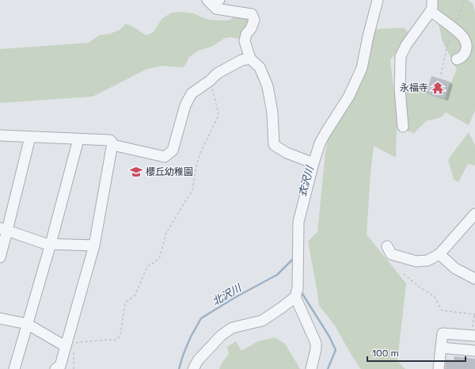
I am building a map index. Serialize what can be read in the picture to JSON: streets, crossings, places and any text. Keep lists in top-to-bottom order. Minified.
{"water":["衣沢川","北沢川"],"places":{"temple":["永福寺"],"school or university":["櫻丘幼稚園"]},"scale_bar":"100 m"}
